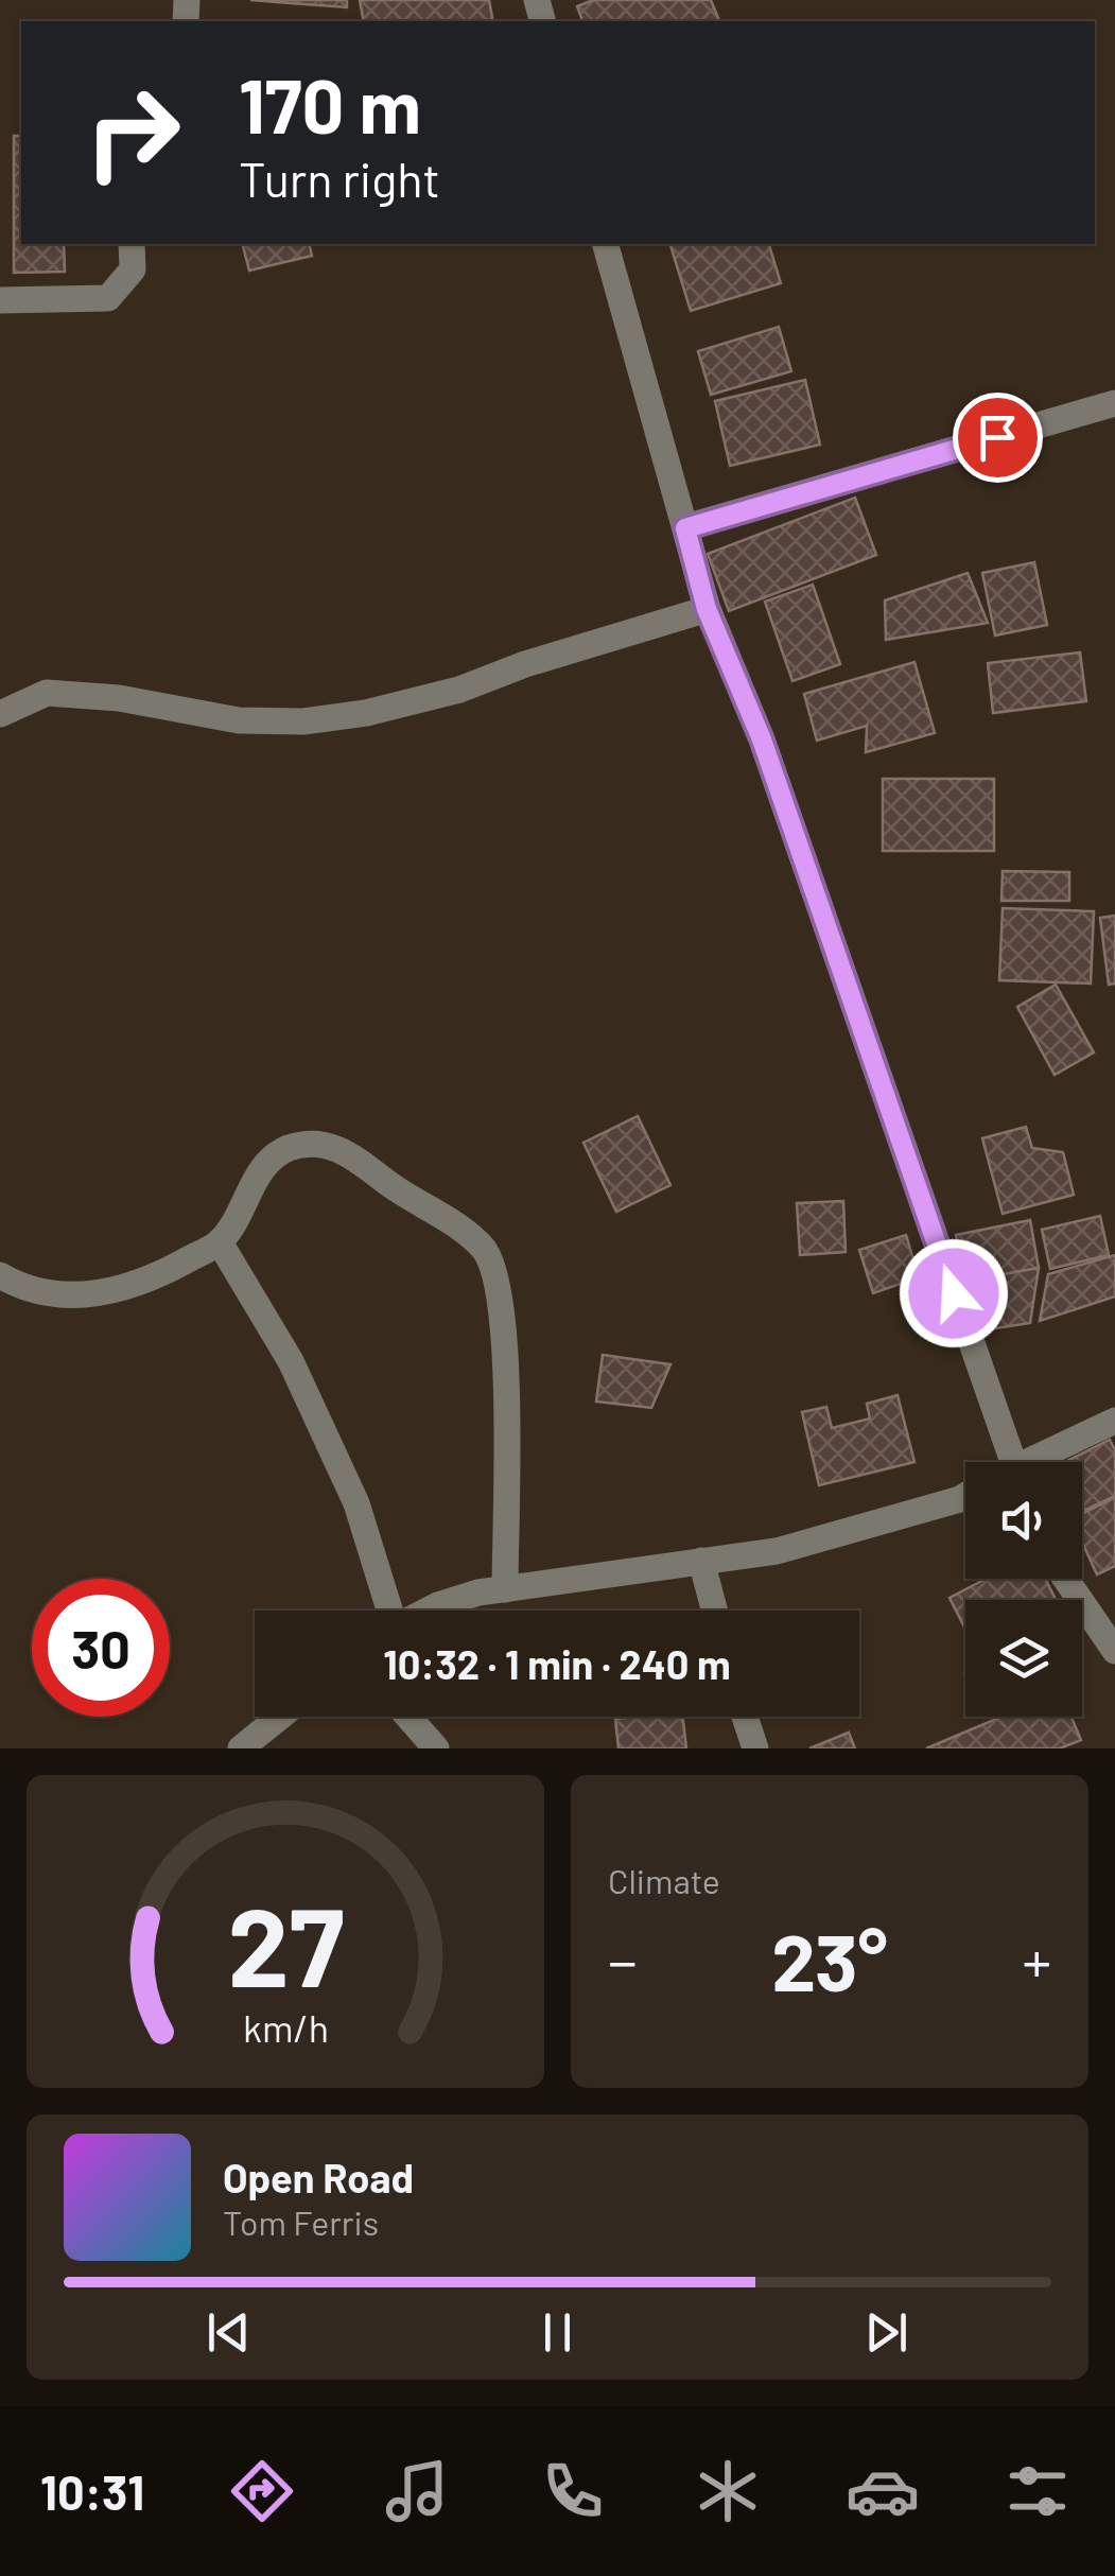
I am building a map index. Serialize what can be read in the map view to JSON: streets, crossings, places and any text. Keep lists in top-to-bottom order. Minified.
{"page":{"turn":["170 m","Turn right"],"limit":"30","trip":"10:32 · 1 min · 240 m","tile":"Climate","heat":["−","23°","+"],"song":["Open Road","Tom Ferris"],"tabs":"10:31","gauge":["27","km/h"]}}
